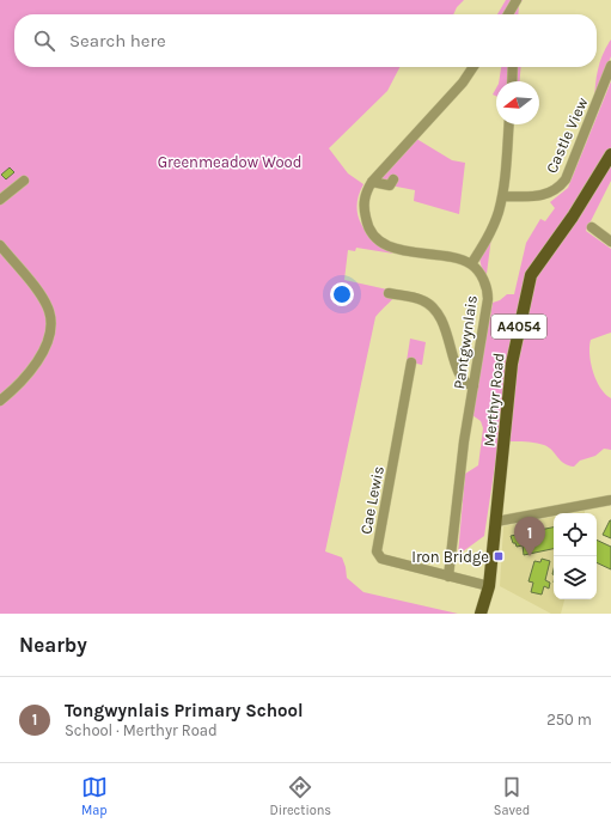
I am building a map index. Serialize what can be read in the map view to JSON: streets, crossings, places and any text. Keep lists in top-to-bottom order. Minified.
{"streets":{"main road":["A4054","Merthyr Road"],"street":["Castle View","Pantgwynlais","Cae Lewis"]},"crossings":[["Pantgwynlais","Cae Lewis"],["Merthyr Road","Cae Lewis"]],"parks":["Greenmeadow Wood"],"places":{"transit":["Iron Bridge"]},"north":"left","page":{"search":"Search here","pins":"1","heading":"Nearby","list":[{"mark":"1","name":"Tongwynlais Primary School","note":"School · Merthyr Road","value":"250 m"}],"nav":["Map","Directions","Saved"]}}
